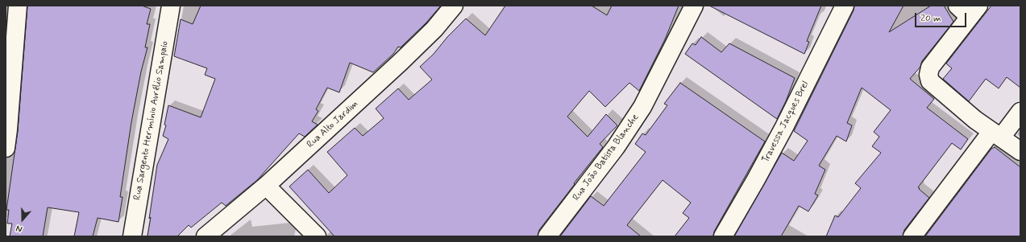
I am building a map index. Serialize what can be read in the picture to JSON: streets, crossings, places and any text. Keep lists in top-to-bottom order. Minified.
{"streets":{"street":["Rua Sargento Hermínio Aurélio Sampaio","Travessa Jacques Brel","Rua Alto Jardim","Rua João Batista Blanche"]},"scale_bar":"20 m","north":"bottom"}
